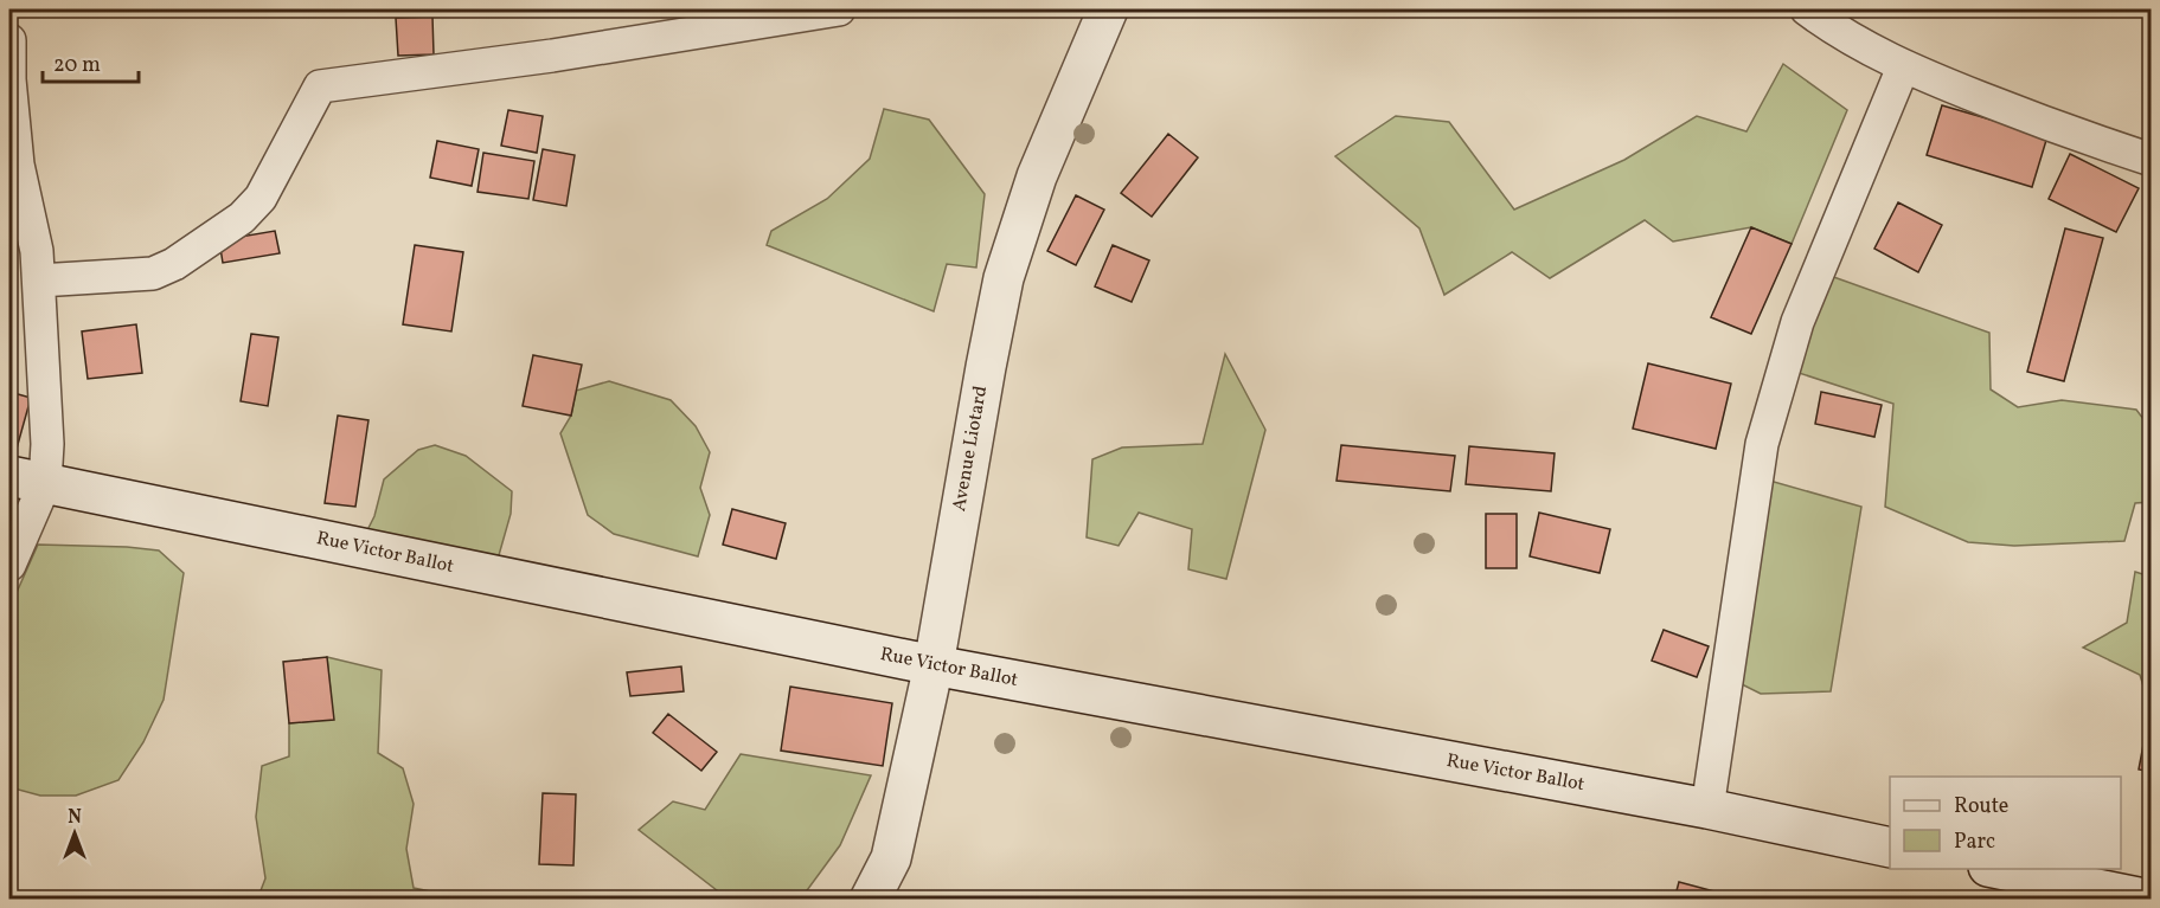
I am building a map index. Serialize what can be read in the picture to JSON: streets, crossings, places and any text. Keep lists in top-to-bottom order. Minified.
{"streets":{"main road":["Avenue Liotard","Rue Victor Ballot"]},"crossings":[["Avenue Liotard","Rue Victor Ballot"]],"legend":["Route","Parc"],"scale_bar":"20 m","north":"top"}
